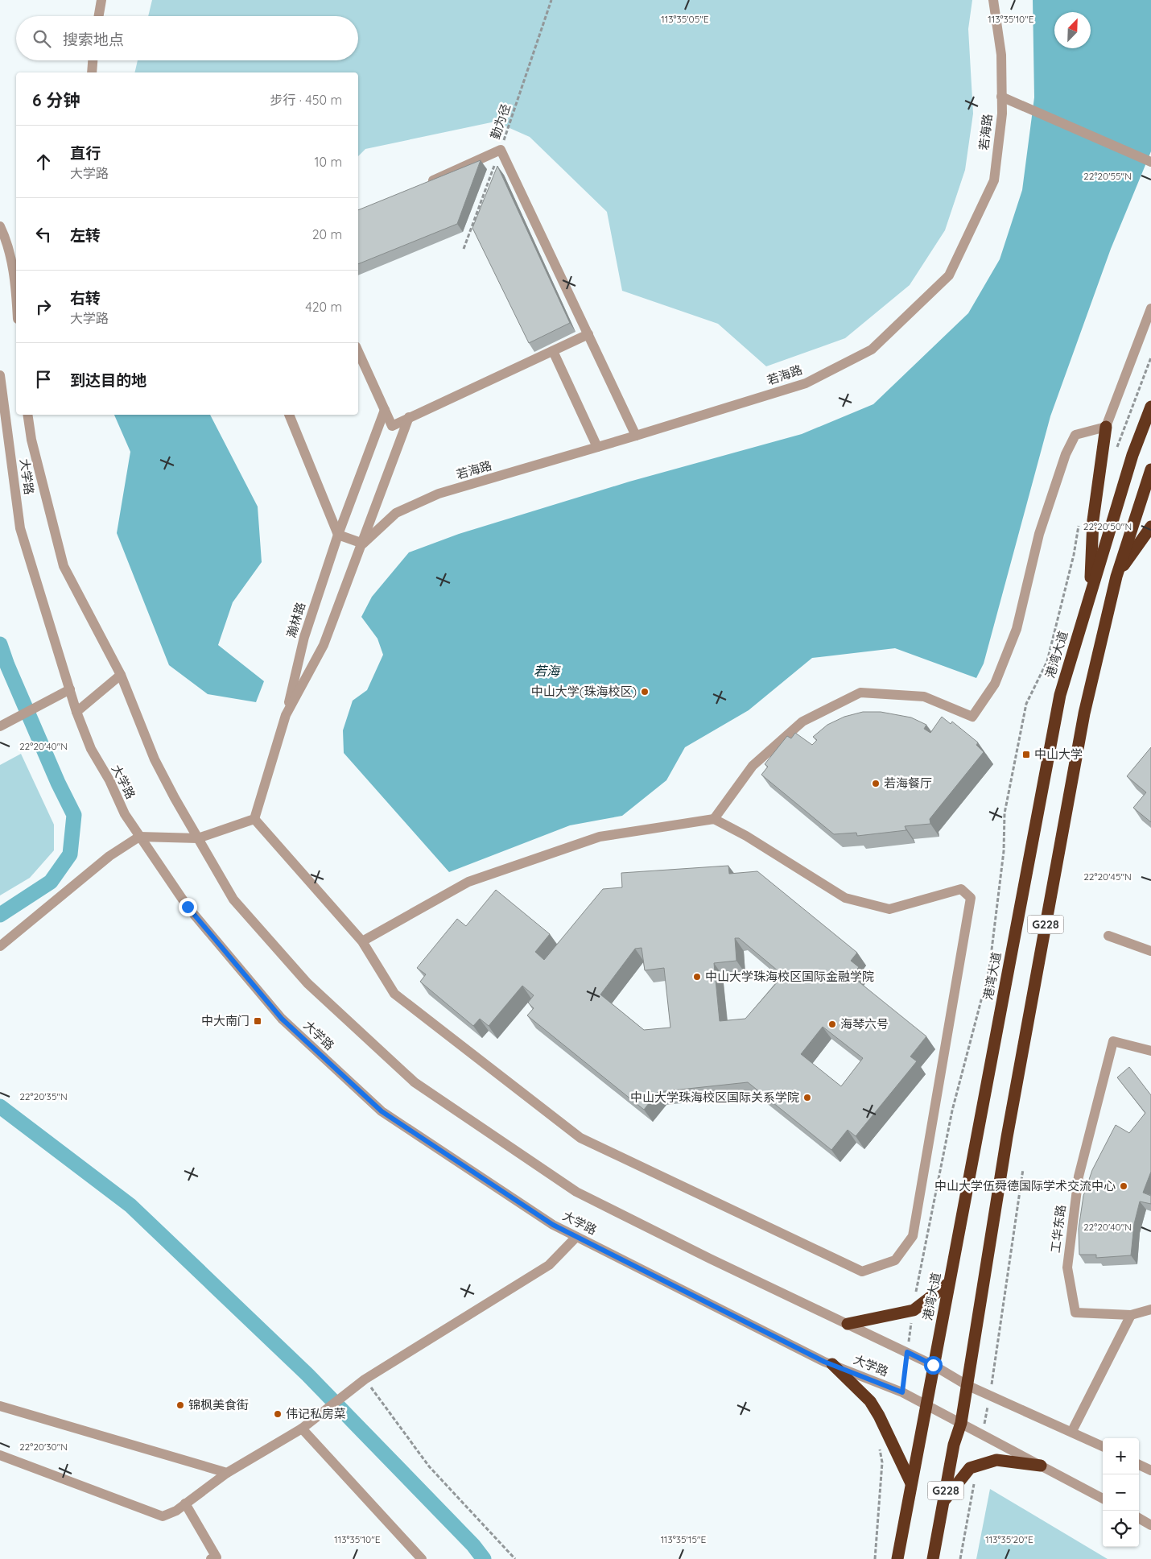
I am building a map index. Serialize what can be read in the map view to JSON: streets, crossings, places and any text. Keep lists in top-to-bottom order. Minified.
{"streets":{"highway":["港湾大道","G228"],"street":["若海路","大学路","瀚林路","工华东路"],"path":["勤为径"]},"crossings":[["大学路","港湾大道"],["大学路","G228"]],"water":["若海"],"places":{"other":["中山大学(珠海校区)","若海餐厅","中山大学珠海校区国际金融学院","海琴六号","中山大学珠海校区国际关系学院","中山大学伍舜德国际学术交流中心","锦枫美食街","伟记私房菜"],"transit":["中山大学","中大南门"]},"north":"top right","page":{"search":"搜索地点","heading":["6 分钟","步行 · 450 m"],"list":[["直行","大学路","10 m"],["左转","20 m"],["右转","大学路","420 m"],"到达目的地"],"map_buttons":["+","−"]},"coordinates":["113°35'05\"E","113°35'10\"E","22°20'55\"N","22°20'50\"N","22°20'40\"N","22°20'45\"N","22°20'35\"N","22°20'30\"N","113°35'15\"E","113°35'20\"E"]}
